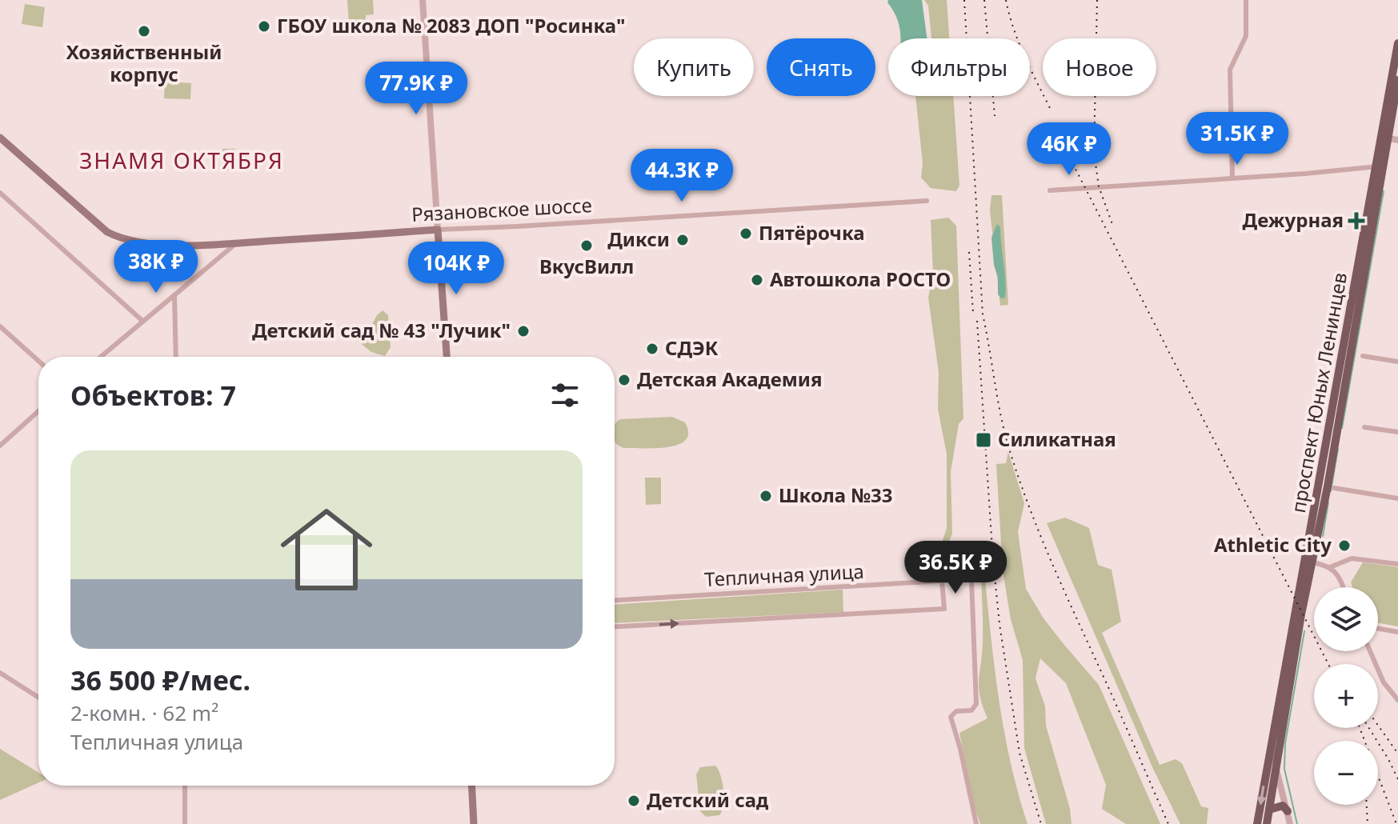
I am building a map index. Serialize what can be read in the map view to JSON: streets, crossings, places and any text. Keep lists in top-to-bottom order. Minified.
{"streets":{"main road":["Рязановское шоссе","проспект Юных Ленинцев"],"street":["Тепличная улица"]},"districts":["ЗНАМЯ ОКТЯБРЯ"],"places":{"other":["ГБОУ школа № 2083 ДОП \"Росинка\"","Хозяйственный корпус","Пятёрочка","Дикси","ВкусВилл","Автошкола РОСТО","Детский сад № 43 \"Лучик\"","СДЭК","Детская Академия","Школа №33","Athletic City","Детский сад"],"health":["Дежурная"],"transit":["Силикатная"]},"page":{"chip":["Купить","Снять","Фильтры","Новое"],"price":["77.9K ₽","31.5K ₽","46K ₽","44.3K ₽","38K ₽","104K ₽","36.5K ₽"],"heading":"Объектов: 7","list":[{"name":"36 500 ₽/мес.","note":"2-комн. · 62 m² · Тепличная улица"}],"map_buttons":["+","−"]}}
